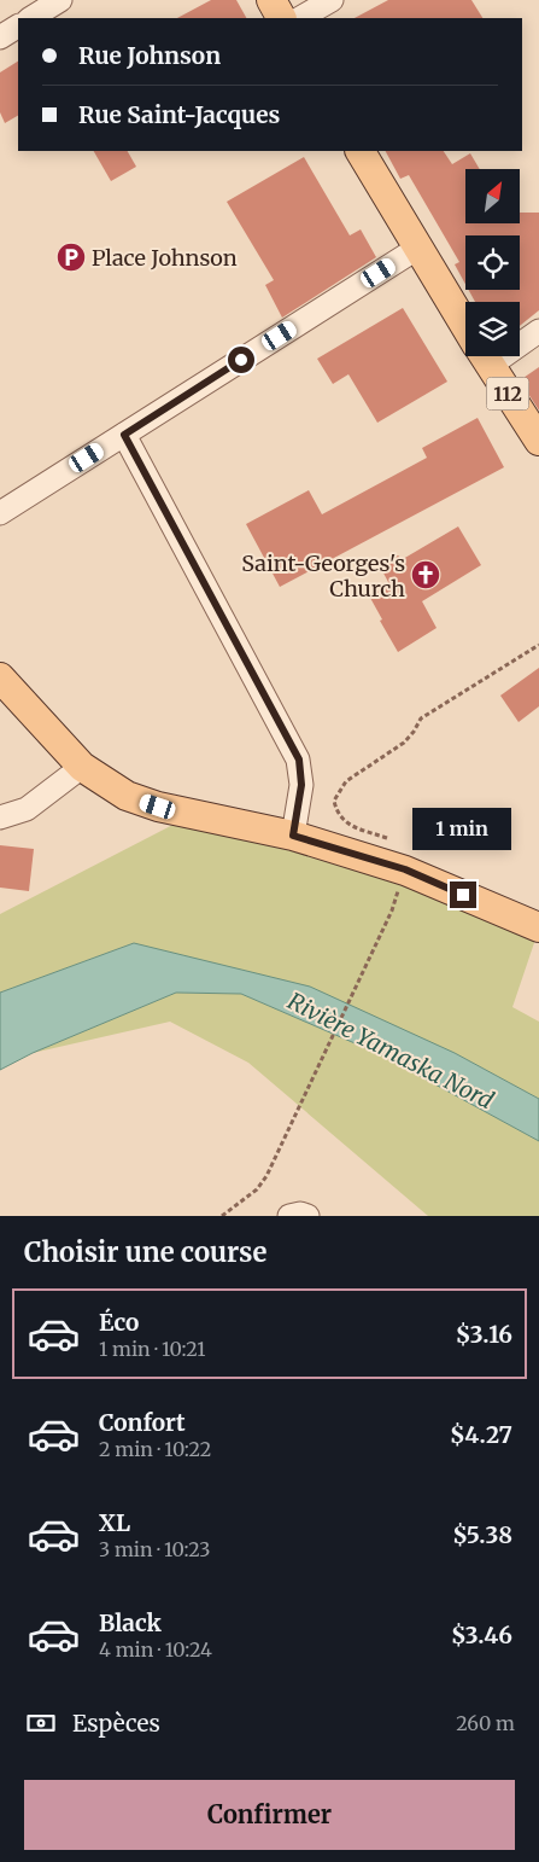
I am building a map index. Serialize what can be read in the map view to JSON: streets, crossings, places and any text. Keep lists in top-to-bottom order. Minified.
{"streets":{"main road":["112"]},"water":["Rivière Yamaska Nord"],"places":{"parking":["Place Johnson"],"church":["Saint-Georges's Church"]},"north":"top right","page":{"banner":["Rue Johnson","Rue Saint-Jacques"],"bubble":"1 min","heading":"Choisir une course","list":[{"name":"Éco","note":"1 min · 10:21","value":"$3.16"},{"name":"Confort","note":"2 min · 10:22","value":"$4.27"},{"name":"XL","note":"3 min · 10:23","value":"$5.38"},{"name":"Black","note":"4 min · 10:24","value":"$3.46"}],"pay":["Espèces","260 m"],"buttons":"Confirmer"}}
